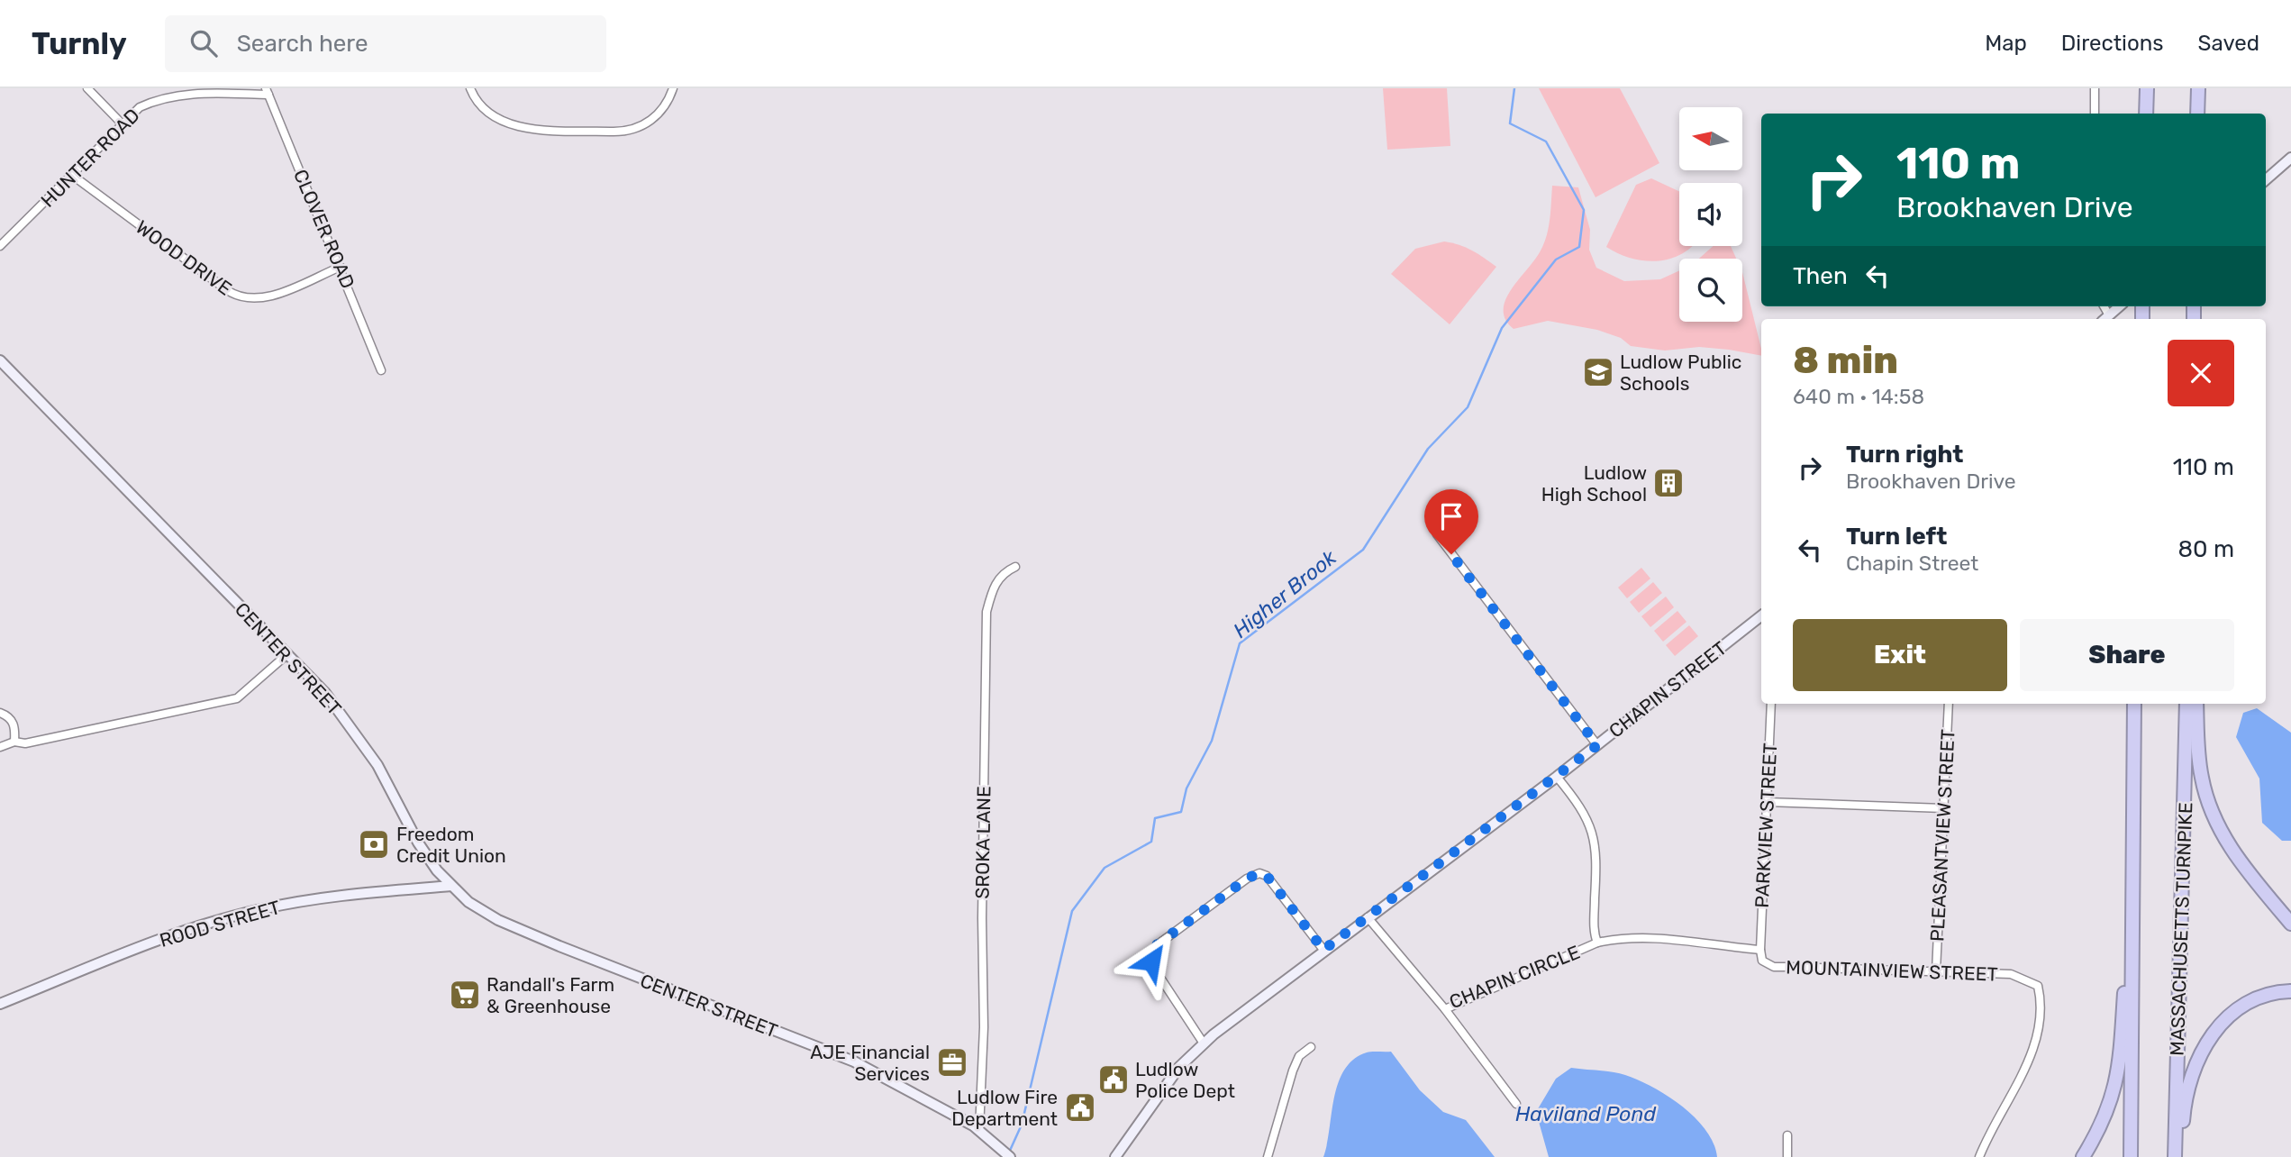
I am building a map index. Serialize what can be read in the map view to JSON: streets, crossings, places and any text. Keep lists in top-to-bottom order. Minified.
{"streets":{"highway":["MASSACHUSETTS TURNPIKE"],"main road":["CENTER STREET","CHAPIN STREET","ROOD STREET"],"street":["HUNTER ROAD","CLOVER ROAD","WOOD DRIVE","PARKVIEW STREET","PLEASANTVIEW STREET","SROKA LANE","MOUNTAINVIEW STREET","CHAPIN CIRCLE"]},"crossings":[["HUNTER ROAD","CLOVER ROAD"],["HUNTER ROAD","WOOD DRIVE"],["CLOVER ROAD","WOOD DRIVE"],["CENTER STREET","SROKA LANE"],["CENTER STREET","ROOD STREET"],["CHAPIN STREET","CHAPIN CIRCLE"],["PARKVIEW STREET","MOUNTAINVIEW STREET"],["PLEASANTVIEW STREET","MOUNTAINVIEW STREET"],["MOUNTAINVIEW STREET","CHAPIN CIRCLE"]],"water":["Higher Brook","Haviland Pond"],"places":{"school or university":["Ludlow Public Schools"],"building":["Ludlow High School"],"bank":["Freedom Credit Union"],"supermarket":["Randall's Farm & Greenhouse"],"office":["AJE Financial Services"],"public building":["Ludlow Police Dept","Ludlow Fire Department"]},"north":"left","page":{"header":"Turnly","search":"Search here","nav":["Map","Directions","Saved"],"turn":["110 m","Brookhaven Drive"],"then":"Then","heading":["8 min","640 m · 14:58"],"list":[{"name":"Turn right","note":"Brookhaven Drive","value":"110 m"},{"name":"Turn left","note":"Chapin Street","value":"80 m"}],"buttons":["Exit","Share"]}}
